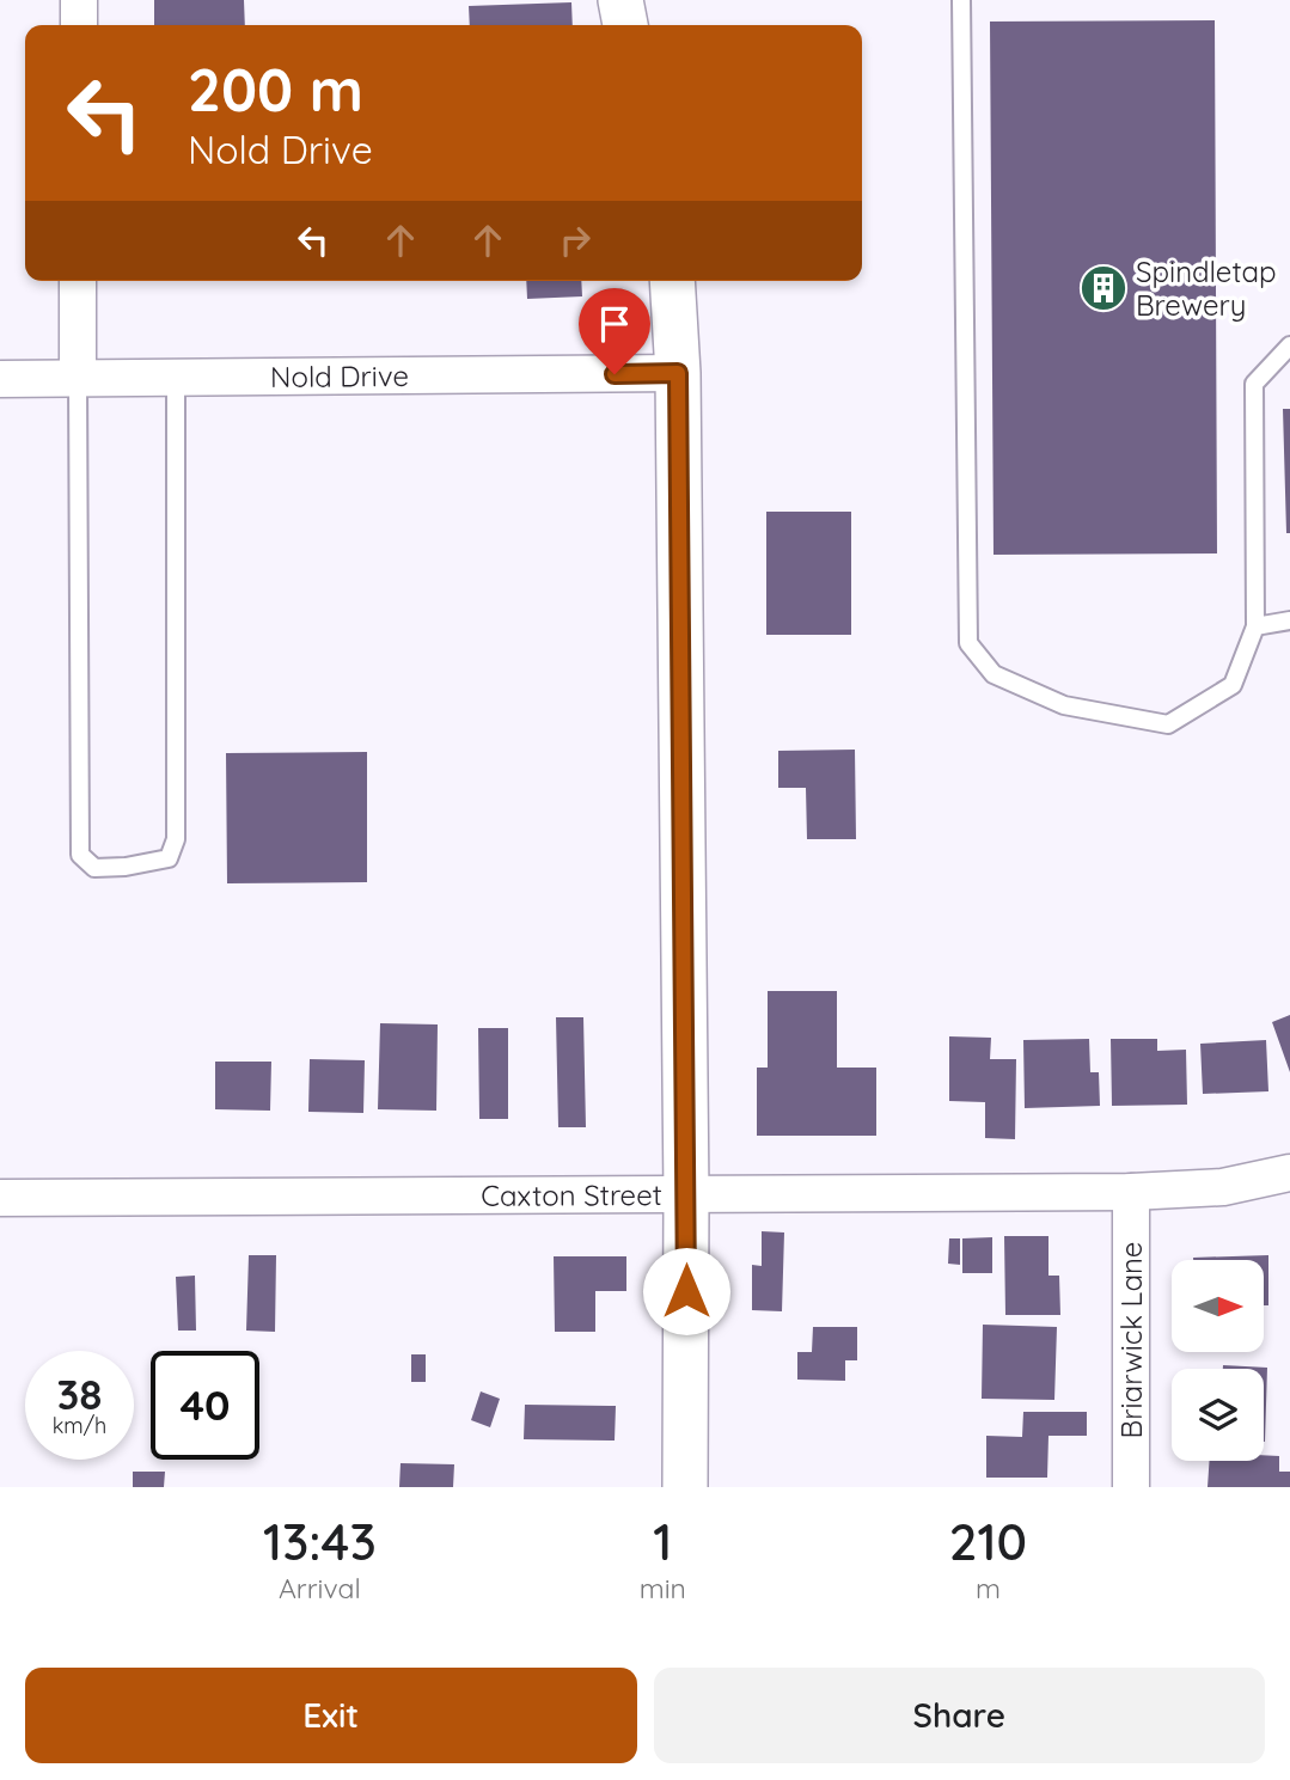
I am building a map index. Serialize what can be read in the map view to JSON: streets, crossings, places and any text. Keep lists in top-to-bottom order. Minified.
{"streets":{"street":["Nold Drive","Caxton Street","Briarwick Lane"]},"crossings":[["Caxton Street","Briarwick Lane"]],"places":{"building":["Spindletap Brewery"]},"north":"right","page":{"turn":["200 m","Nold Drive"],"speed":"38 km/h","limit":"40","eta":["13:43","Arrival","1","min","210","m"],"buttons":["Exit","Share"]}}
